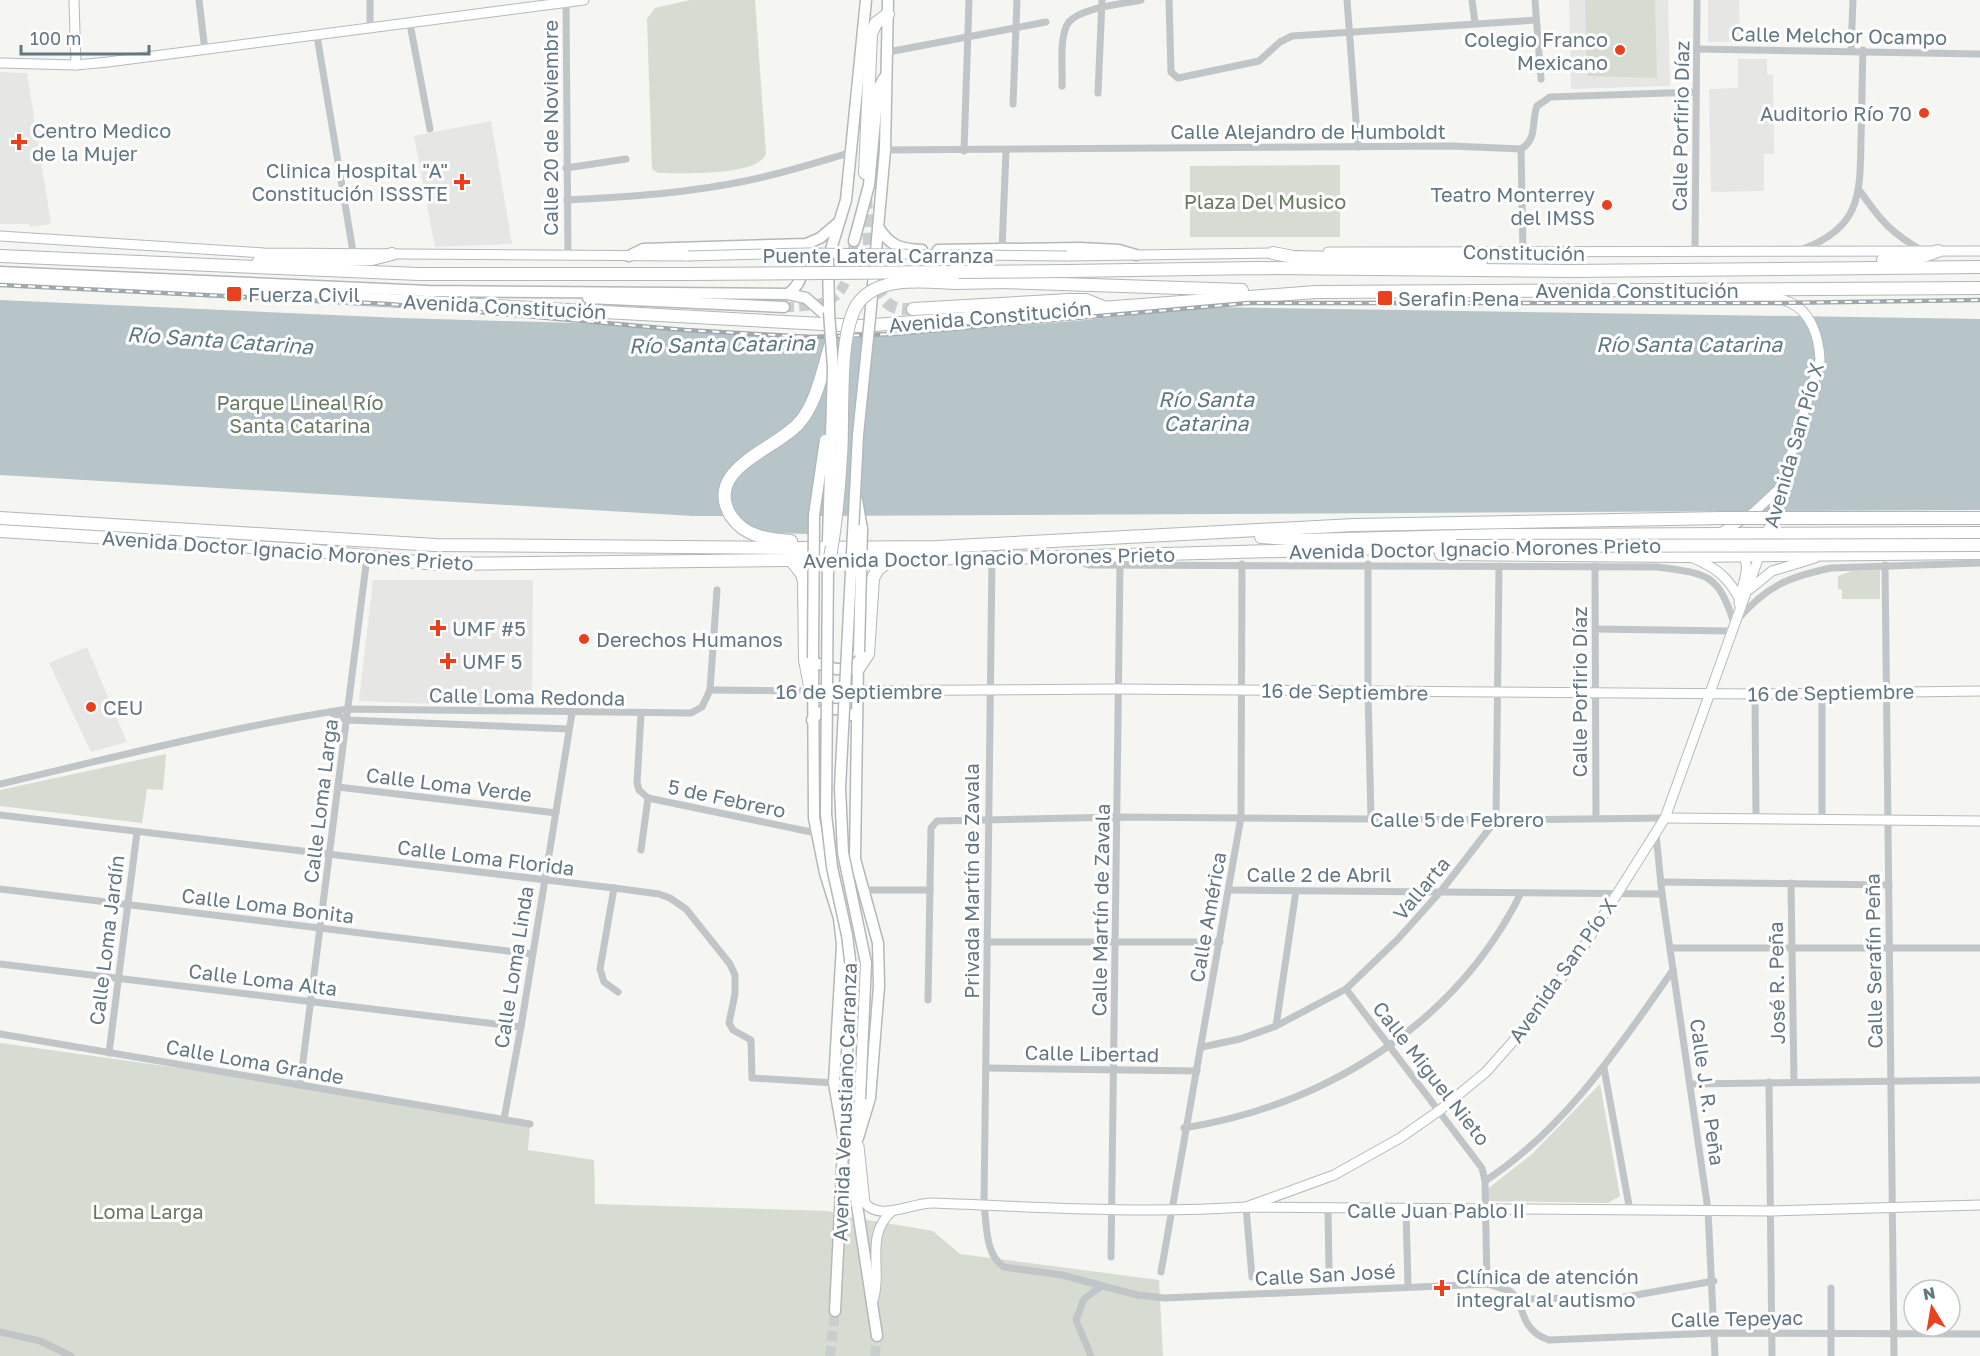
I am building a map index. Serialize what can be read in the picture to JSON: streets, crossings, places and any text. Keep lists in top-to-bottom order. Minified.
{"streets":{"highway":["Avenida Constitución","Avenida Doctor Ignacio Morones Prieto"],"main road":["Avenida Venustiano Carranza"],"street":["Calle Melchor Ocampo","Calle Porfirio Díaz","Calle 20 de Noviembre","Calle Alejandro de Humboldt","Constitución","Puente Lateral Carranza","Avenida San Pío X","16 de Septiembre","Calle Loma Redonda","Calle Loma Verde","5 de Febrero","Calle Loma Larga","Calle 5 de Febrero","Calle Loma Florida","Calle 2 de Abril","Privada Martín de Zavala","Vallarta","Calle Loma Bonita","Calle Martín de Zavala","Calle América","Calle Loma Jardín","Calle Serafín Peña","Calle Loma Linda","Calle Loma Alta","José R. Peña","Calle Libertad","Calle Loma Grande","Calle Miguel Nieto","Calle J. R. Peña","Calle Juan Pablo II","Calle San José","Calle Tepeyac"]},"crossings":[["Calle Melchor Ocampo","Calle Porfirio Díaz"],["Calle Porfirio Díaz","Constitución"],["Calle Porfirio Díaz","16 de Septiembre"],["Calle Porfirio Díaz","Calle 5 de Febrero"],["Calle Alejandro de Humboldt","Avenida Venustiano Carranza"],["Constitución","Puente Lateral Carranza"],["Avenida Constitución","Avenida San Pío X"],["Avenida San Pío X","16 de Septiembre"],["Avenida San Pío X","Calle 5 de Febrero"],["Avenida San Pío X","Calle 2 de Abril"],["Avenida San Pío X","Calle Miguel Nieto"],["Avenida San Pío X","Calle J. R. Peña"],["Avenida San Pío X","Calle Juan Pablo II"],["Avenida Doctor Ignacio Morones Prieto","Calle Loma Larga"],["Avenida Doctor Ignacio Morones Prieto","Privada Martín de Zavala"],["16 de Septiembre","Calle Loma Redonda"],["16 de Septiembre","Privada Martín de Zavala"],["16 de Septiembre","Calle Martín de Zavala"],["16 de Septiembre","Calle América"],["16 de Septiembre","Calle Serafín Peña"],["Calle Loma Redonda","5 de Febrero"],["Calle Loma Redonda","Calle Loma Larga"],["Calle Loma Redonda","Calle Loma Linda"],["Calle Loma Verde","Calle Loma Larga"],["Calle Loma Verde","Calle Loma Linda"],["Calle Loma Larga","Calle Loma Florida"],["Calle Loma Larga","Calle Loma Bonita"],["Calle Loma Larga","Calle Loma Alta"],["Calle Loma Larga","Calle Loma Grande"],["Calle 5 de Febrero","Privada Martín de Zavala"],["Calle 5 de Febrero","Vallarta"],["Calle 5 de Febrero","Calle Martín de Zavala"],["Calle 5 de Febrero","Calle América"],["Calle 5 de Febrero","Calle Serafín Peña"],["Calle Loma Florida","Calle Loma Jardín"],["Calle Loma Florida","Calle Loma Linda"],["Calle 2 de Abril","Vallarta"],["Calle 2 de Abril","Calle América"],["Calle 2 de Abril","Calle J. R. Peña"],["Privada Martín de Zavala","Calle Libertad"],["Privada Martín de Zavala","Calle Juan Pablo II"],["Privada Martín de Zavala","Calle San José"],["Vallarta","Calle América"],["Vallarta","Calle Miguel Nieto"],["Calle Loma Bonita","Calle Loma Jardín"],["Calle Loma Bonita","Calle Loma Linda"],["Calle Martín de Zavala","Calle Libertad"],["Calle Martín de Zavala","Calle Juan Pablo II"],["Calle América","Calle Libertad"],["Calle América","Calle Juan Pablo II"],["Calle Loma Jardín","Calle Loma Alta"],["Calle Loma Jardín","Calle Loma Grande"],["Calle Serafín Peña","Calle Juan Pablo II"],["Calle Serafín Peña","Calle Tepeyac"],["Calle Loma Linda","Calle Loma Alta"],["Calle Loma Linda","Calle Loma Grande"],["Calle J. R. Peña","Calle Juan Pablo II"],["Calle J. R. Peña","Calle San José"],["Calle J. R. Peña","Calle Tepeyac"],["Avenida Venustiano Carranza","Calle Juan Pablo II"],["Calle Juan Pablo II","Calle San José"],["Calle San José","Calle Tepeyac"]],"water":["Río Santa Catarina"],"parks":["Plaza Del Musico","Parque Lineal Río Santa Catarina","Loma Larga"],"places":{"other":["Colegio Franco Mexicano","Auditorio Río 70","Teatro Monterrey del IMSS","Derechos Humanos","CEU"],"health":["Centro Medico de la Mujer","Clinica Hospital \"A\" Constitución ISSSTE","UMF #5","UMF 5","Clínica de atención integral al autismo"],"transit":["Fuerza Civil","Serafin Pena"]},"scale_bar":"100 m","north":"top"}
